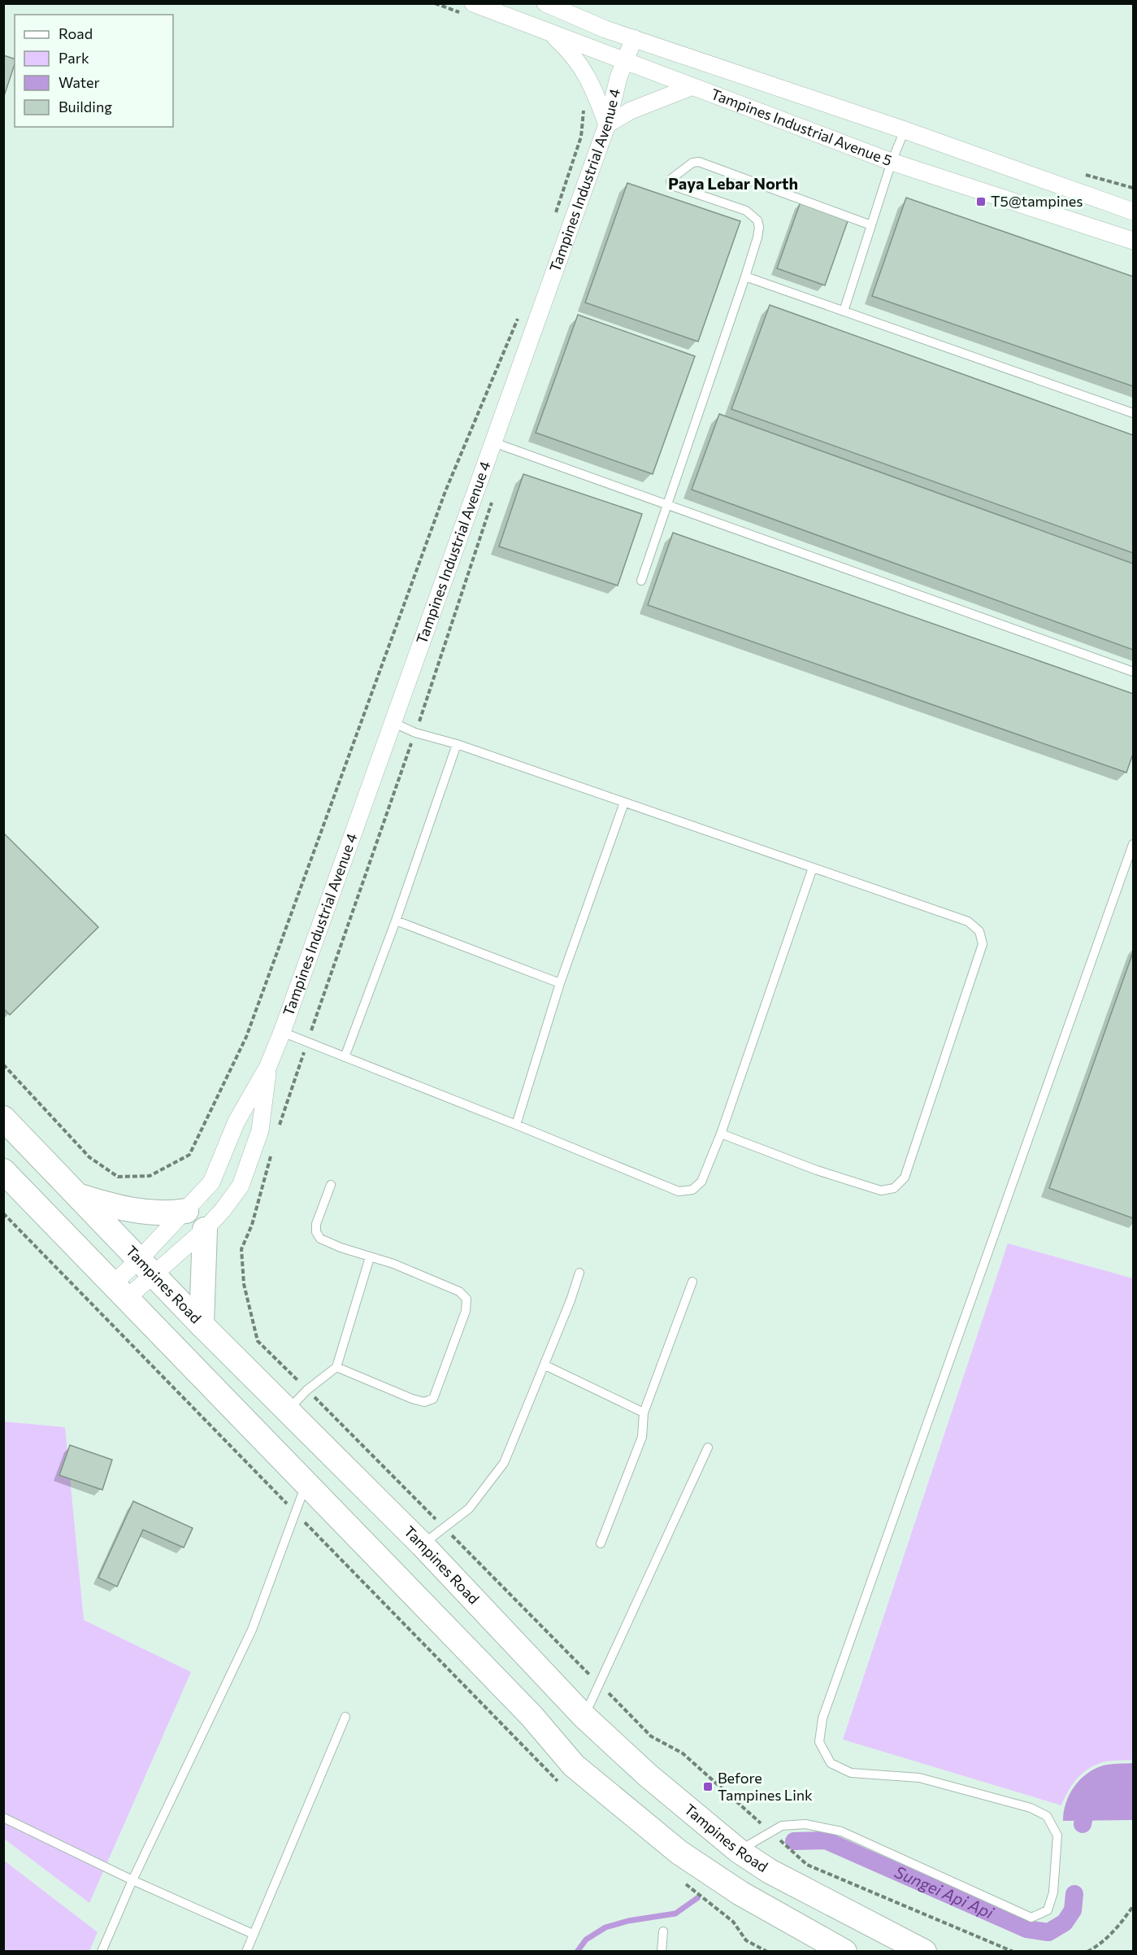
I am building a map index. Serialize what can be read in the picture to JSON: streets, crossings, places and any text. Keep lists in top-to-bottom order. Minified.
{"streets":{"main road":["Tampines Road"],"street":["Tampines Industrial Avenue 5","Tampines Industrial Avenue 4"]},"crossings":[["Tampines Industrial Avenue 5","Tampines Industrial Avenue 4"],["Tampines Industrial Avenue 4","Tampines Road"]],"districts":["Paya Lebar North"],"water":["Sungei Api Api"],"places":{"transit":["T5@tampines","Before Tampines Link"]},"legend":["Road","Park","Water","Building"]}
